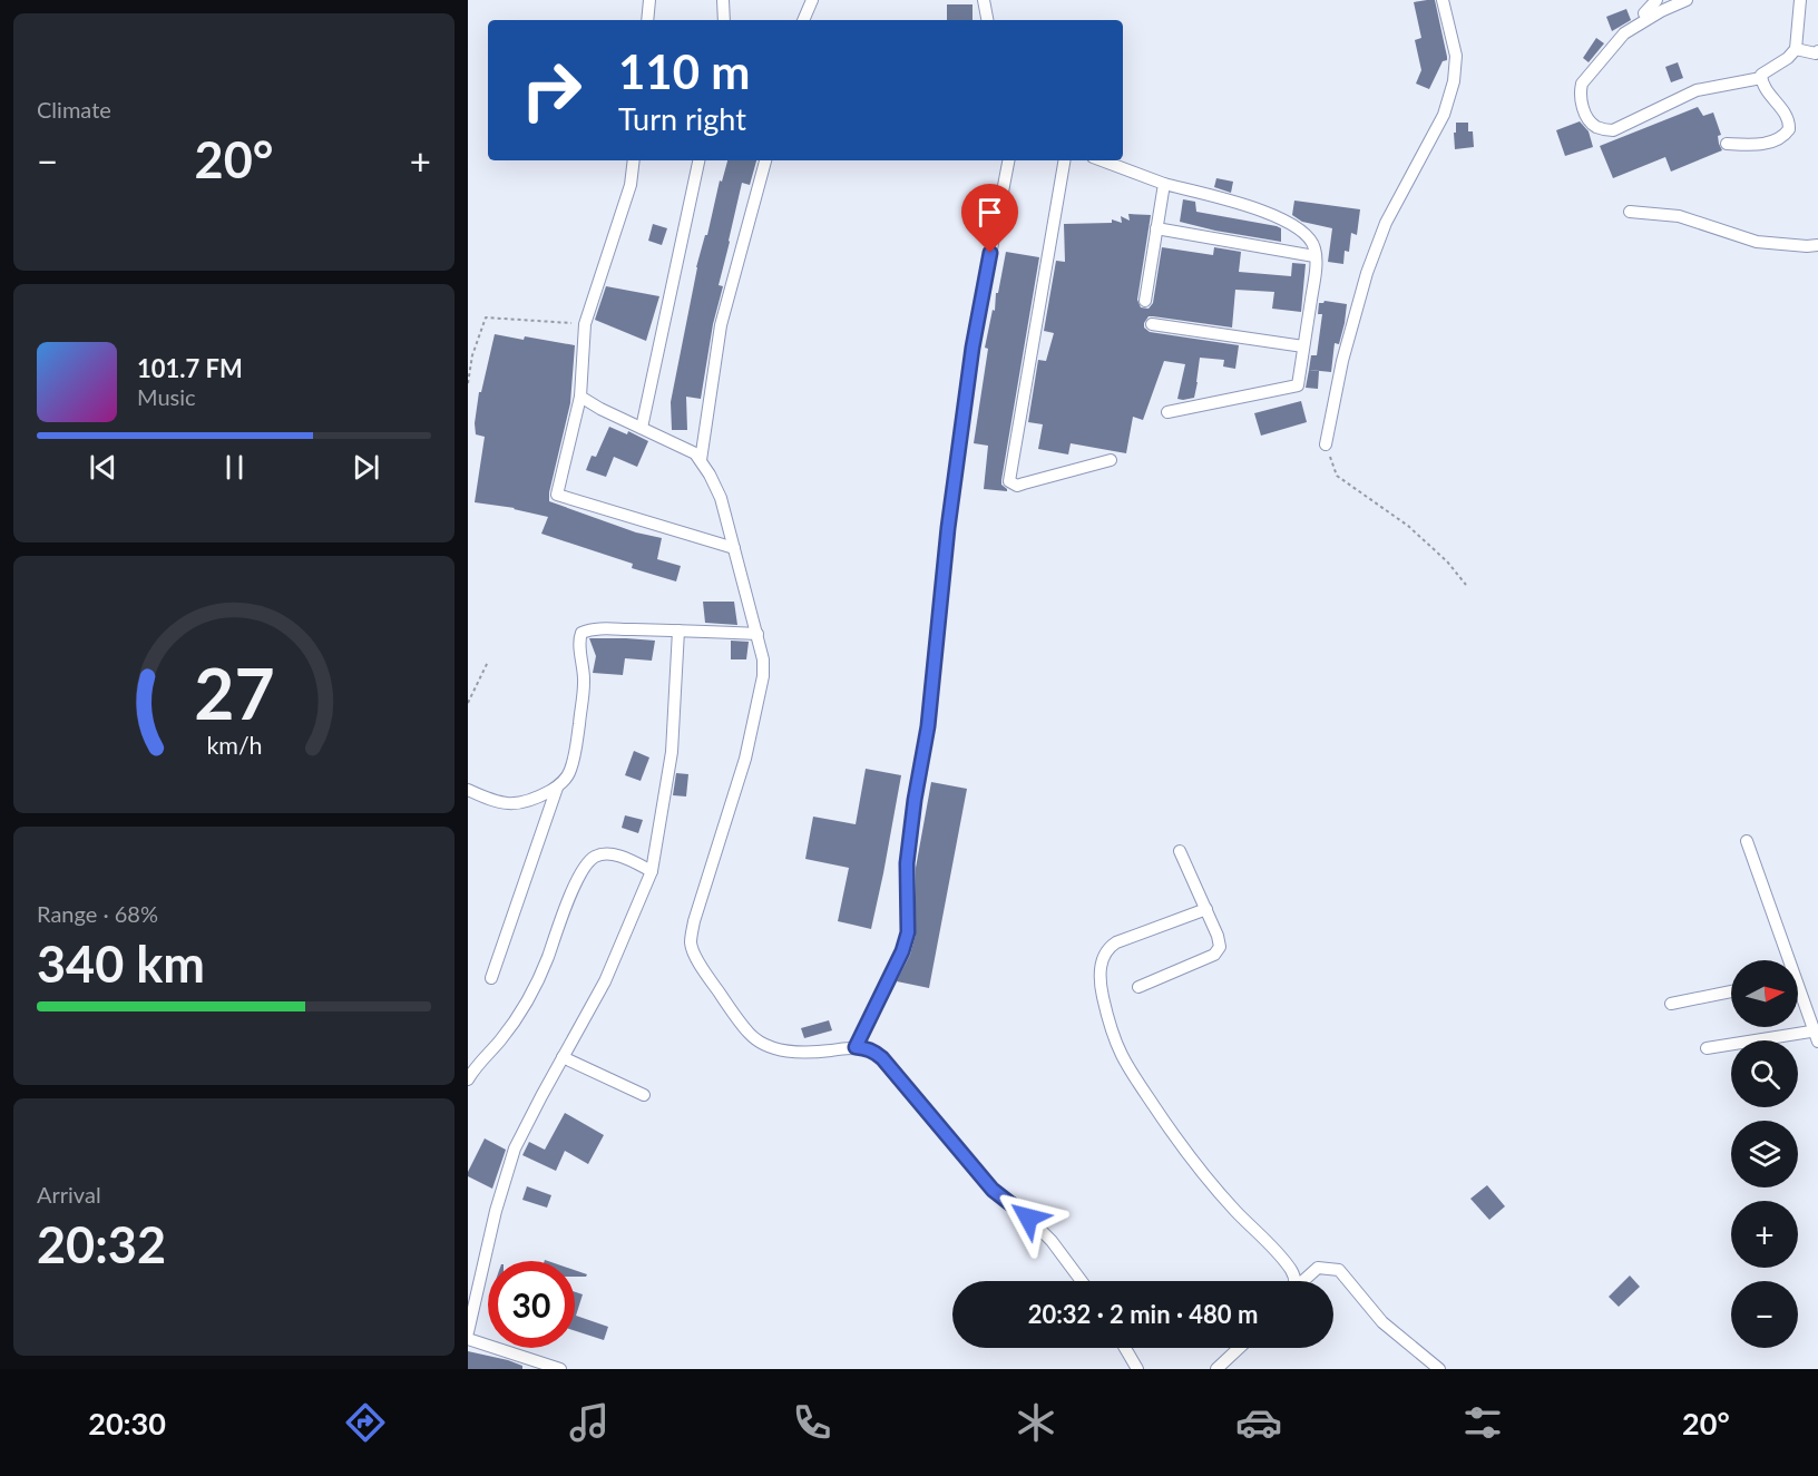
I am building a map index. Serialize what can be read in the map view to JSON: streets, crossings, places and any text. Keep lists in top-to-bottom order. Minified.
{"north":"right","page":{"tile":["Climate",["Range · 68%","340 km"],["Arrival","20:32"]],"turn":["110 m","Turn right"],"heat":["−","20°","+"],"song":["101.7 FM","Music"],"map_buttons":["+","−"],"limit":"30","trip":"20:32 · 2 min · 480 m","tabs":["20:30","20°"],"gauge":["27","km/h"]}}
